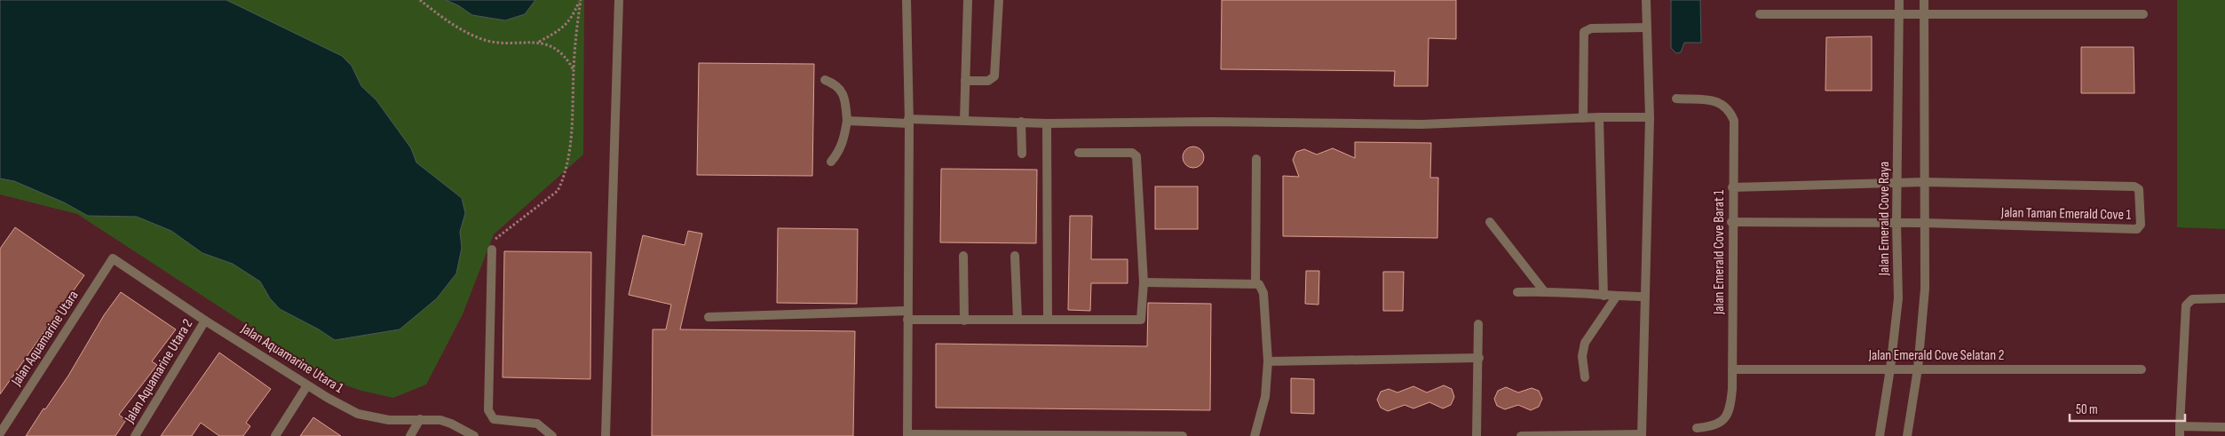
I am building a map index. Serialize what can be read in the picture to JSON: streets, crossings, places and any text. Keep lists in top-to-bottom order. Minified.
{"streets":{"street":["Jalan Taman Emerald Cove 1","Jalan Emerald Cove Raya","Jalan Emerald Cove Barat 1","Jalan Aquamarine Utara","Jalan Emerald Cove Selatan 2","Jalan Aquamarine Utara 1","Jalan Aquamarine Utara 2"]},"crossings":[["Jalan Taman Emerald Cove 1","Jalan Emerald Cove Raya"],["Jalan Taman Emerald Cove 1","Jalan Emerald Cove Barat 1"],["Jalan Emerald Cove Raya","Jalan Emerald Cove Selatan 2"],["Jalan Emerald Cove Barat 1","Jalan Emerald Cove Selatan 2"],["Jalan Aquamarine Utara","Jalan Aquamarine Utara 1"],["Jalan Aquamarine Utara 1","Jalan Aquamarine Utara 2"]],"scale_bar":"50 m"}
